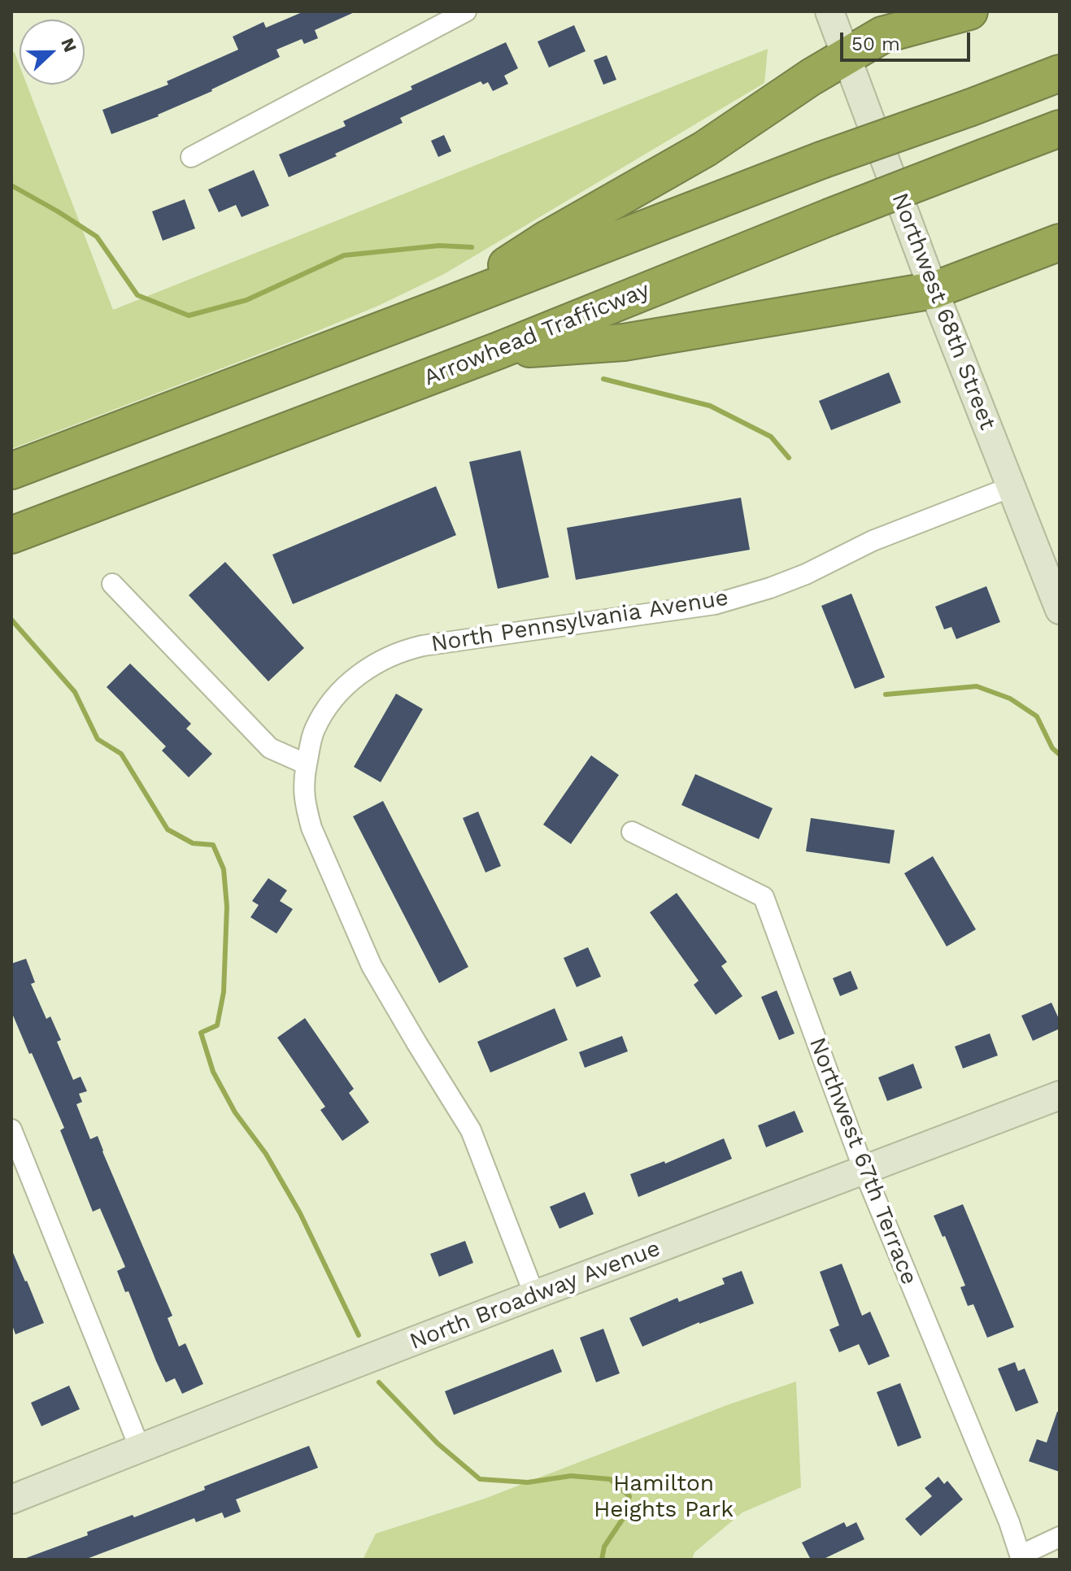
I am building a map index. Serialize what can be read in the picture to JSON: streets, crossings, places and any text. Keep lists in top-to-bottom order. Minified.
{"streets":{"highway":["Arrowhead Trafficway"],"street":["Northwest 68th Street","North Pennsylvania Avenue","Northwest 67th Terrace","North Broadway Avenue"]},"crossings":[["Northwest 68th Street","North Pennsylvania Avenue"],["North Pennsylvania Avenue","North Broadway Avenue"],["Northwest 67th Terrace","North Broadway Avenue"]],"parks":["Hamilton Heights Park"],"scale_bar":"50 m","north":"right"}
